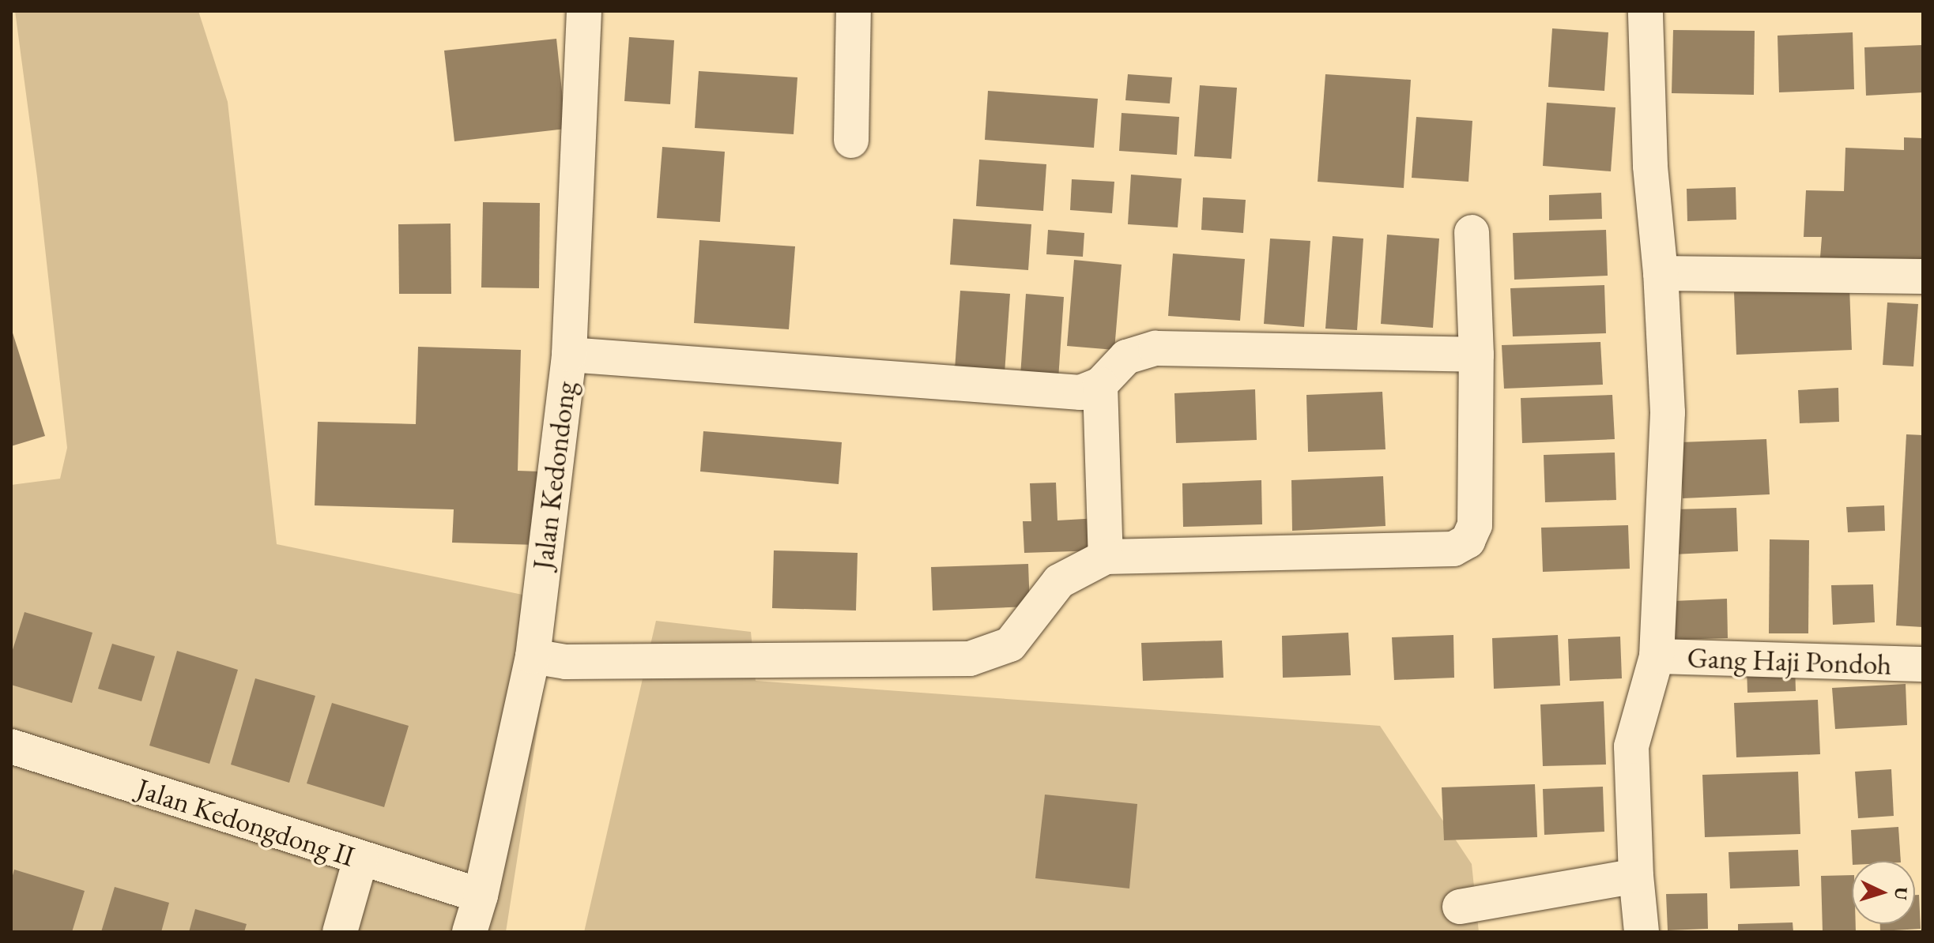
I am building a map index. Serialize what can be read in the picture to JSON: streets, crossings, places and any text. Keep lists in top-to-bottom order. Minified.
{"streets":{"street":["Jalan Kedondong","Gang Haji Pondoh","Jalan Kedongdong II"]},"crossings":[["Jalan Kedondong","Jalan Kedongdong II"]],"north":"right"}
